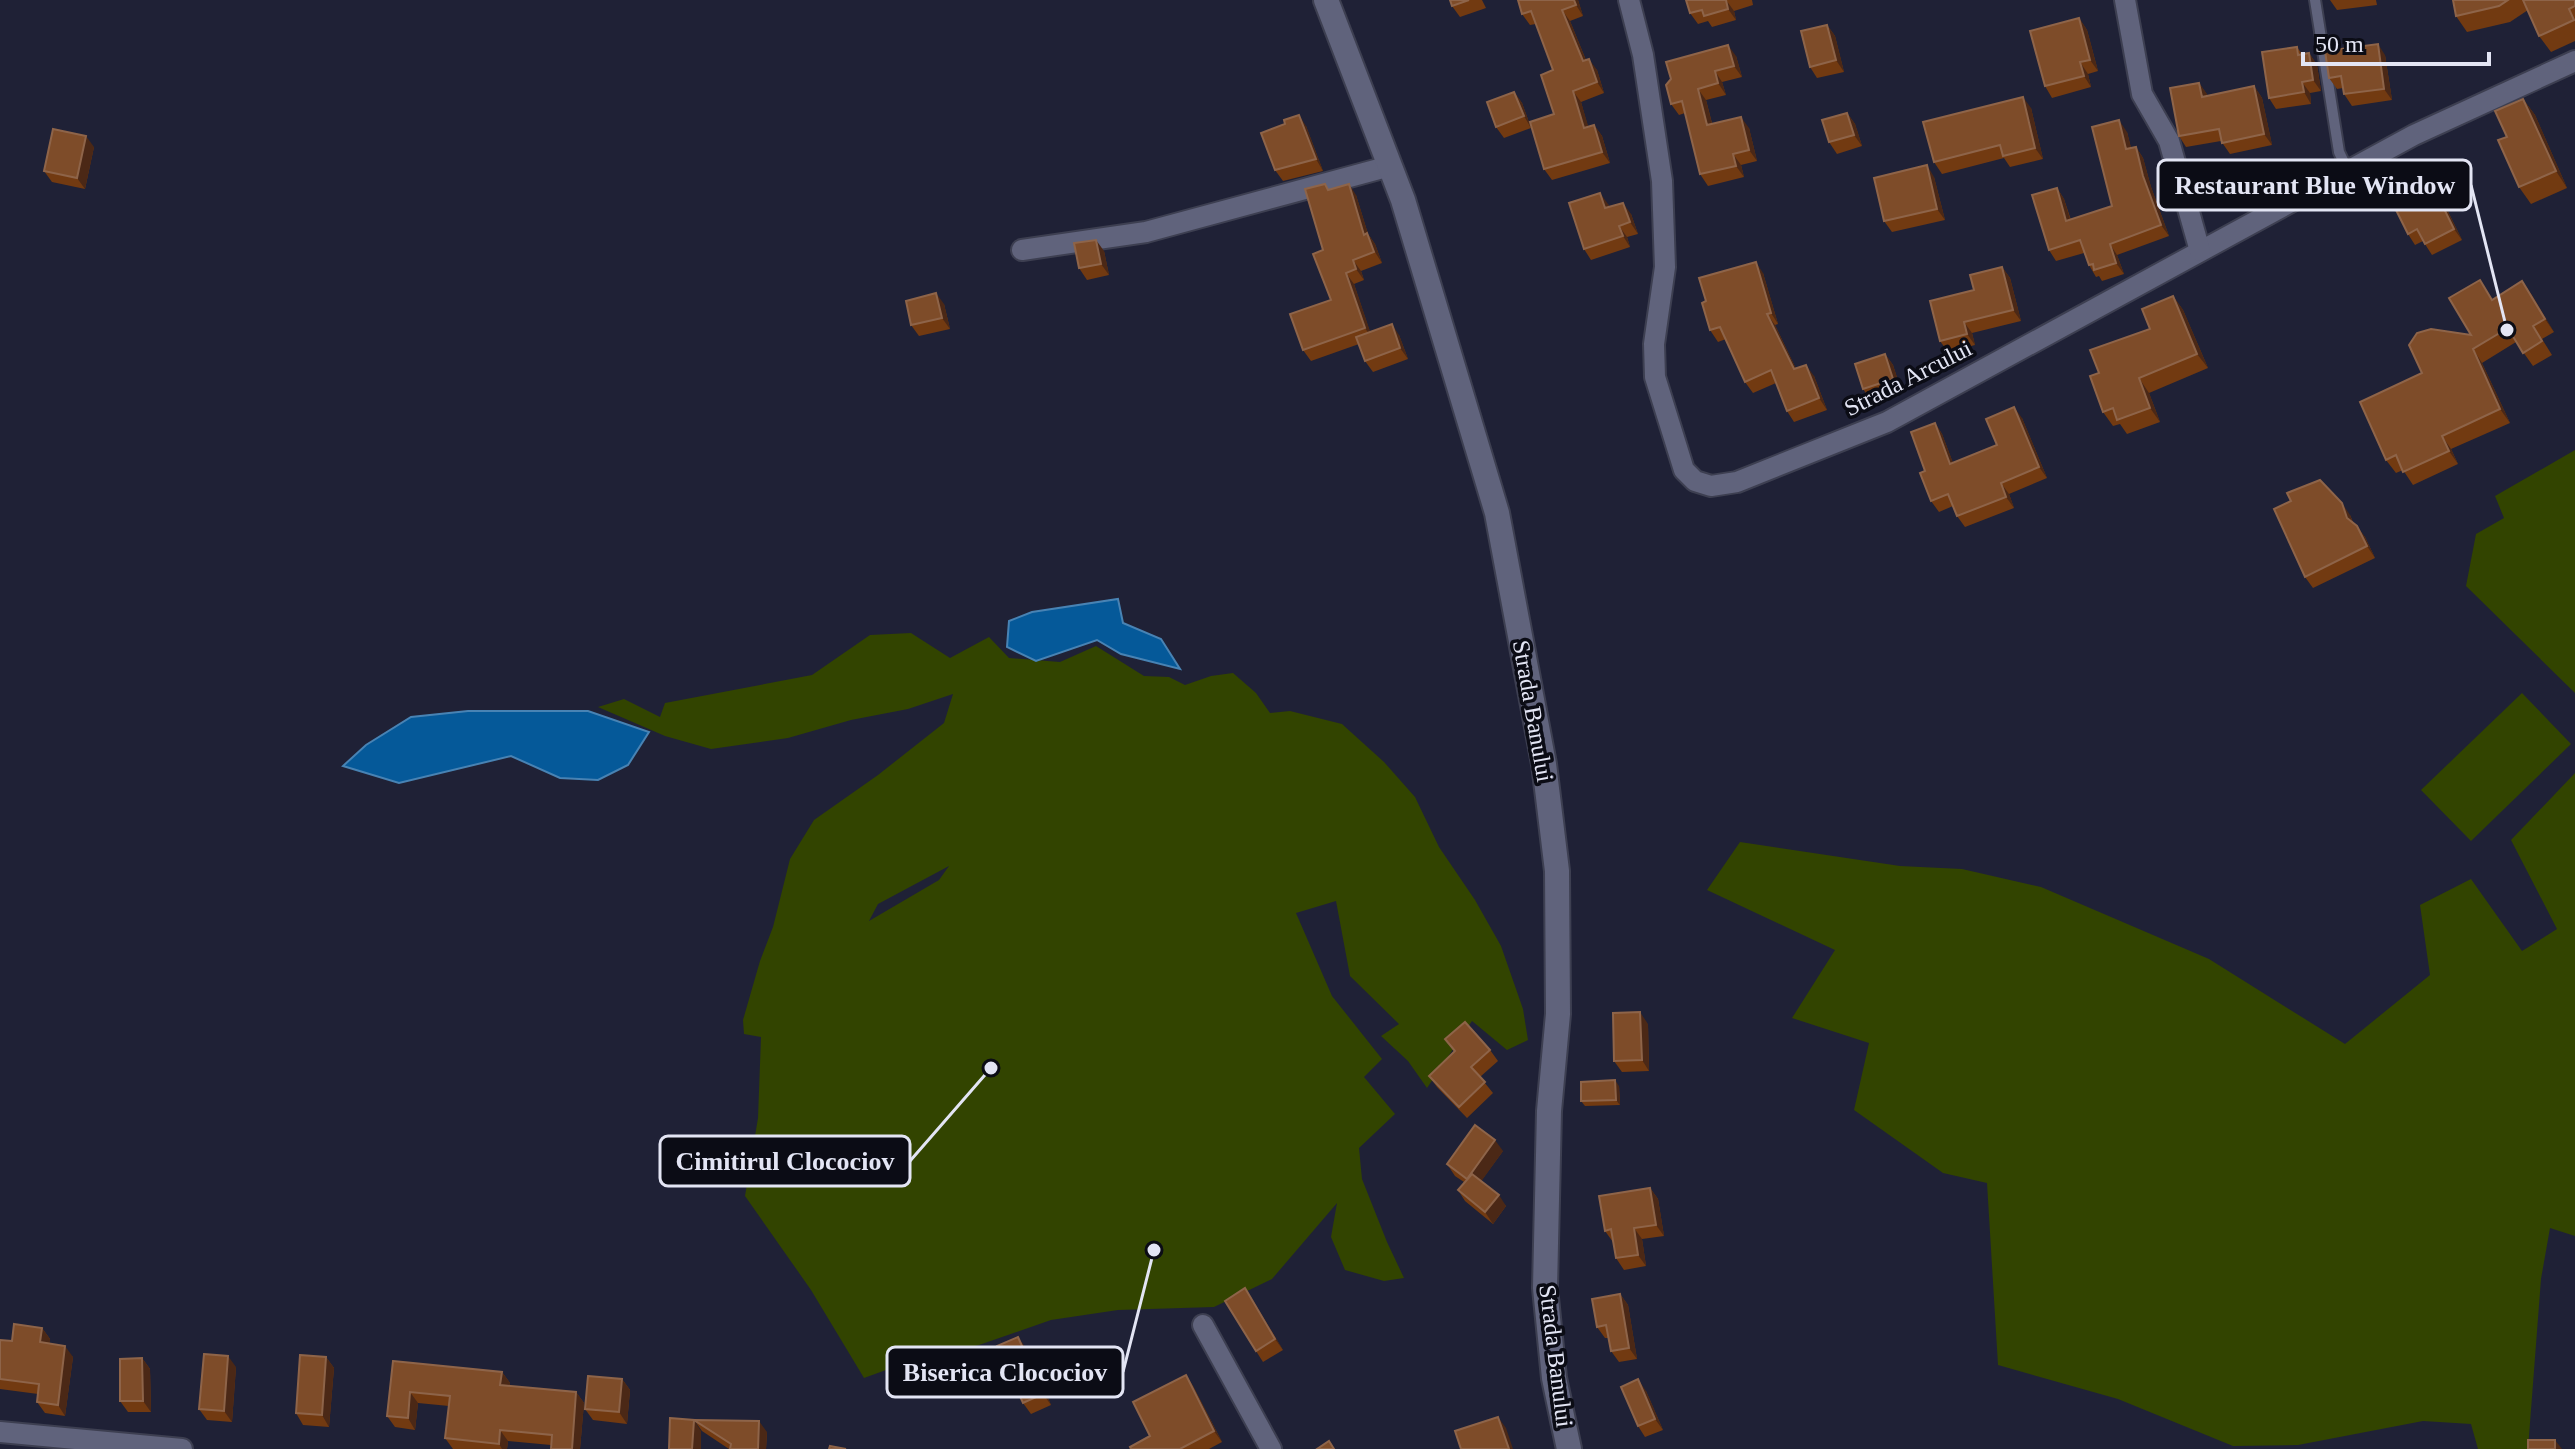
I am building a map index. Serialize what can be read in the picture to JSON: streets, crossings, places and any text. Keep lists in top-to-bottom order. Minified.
{"streets":{"street":["Strada Arcului","Strada Banului"]},"places":["Restaurant Blue Window","Cimitirul Clocociov","Biserica Clocociov"],"scale_bar":"50 m"}
